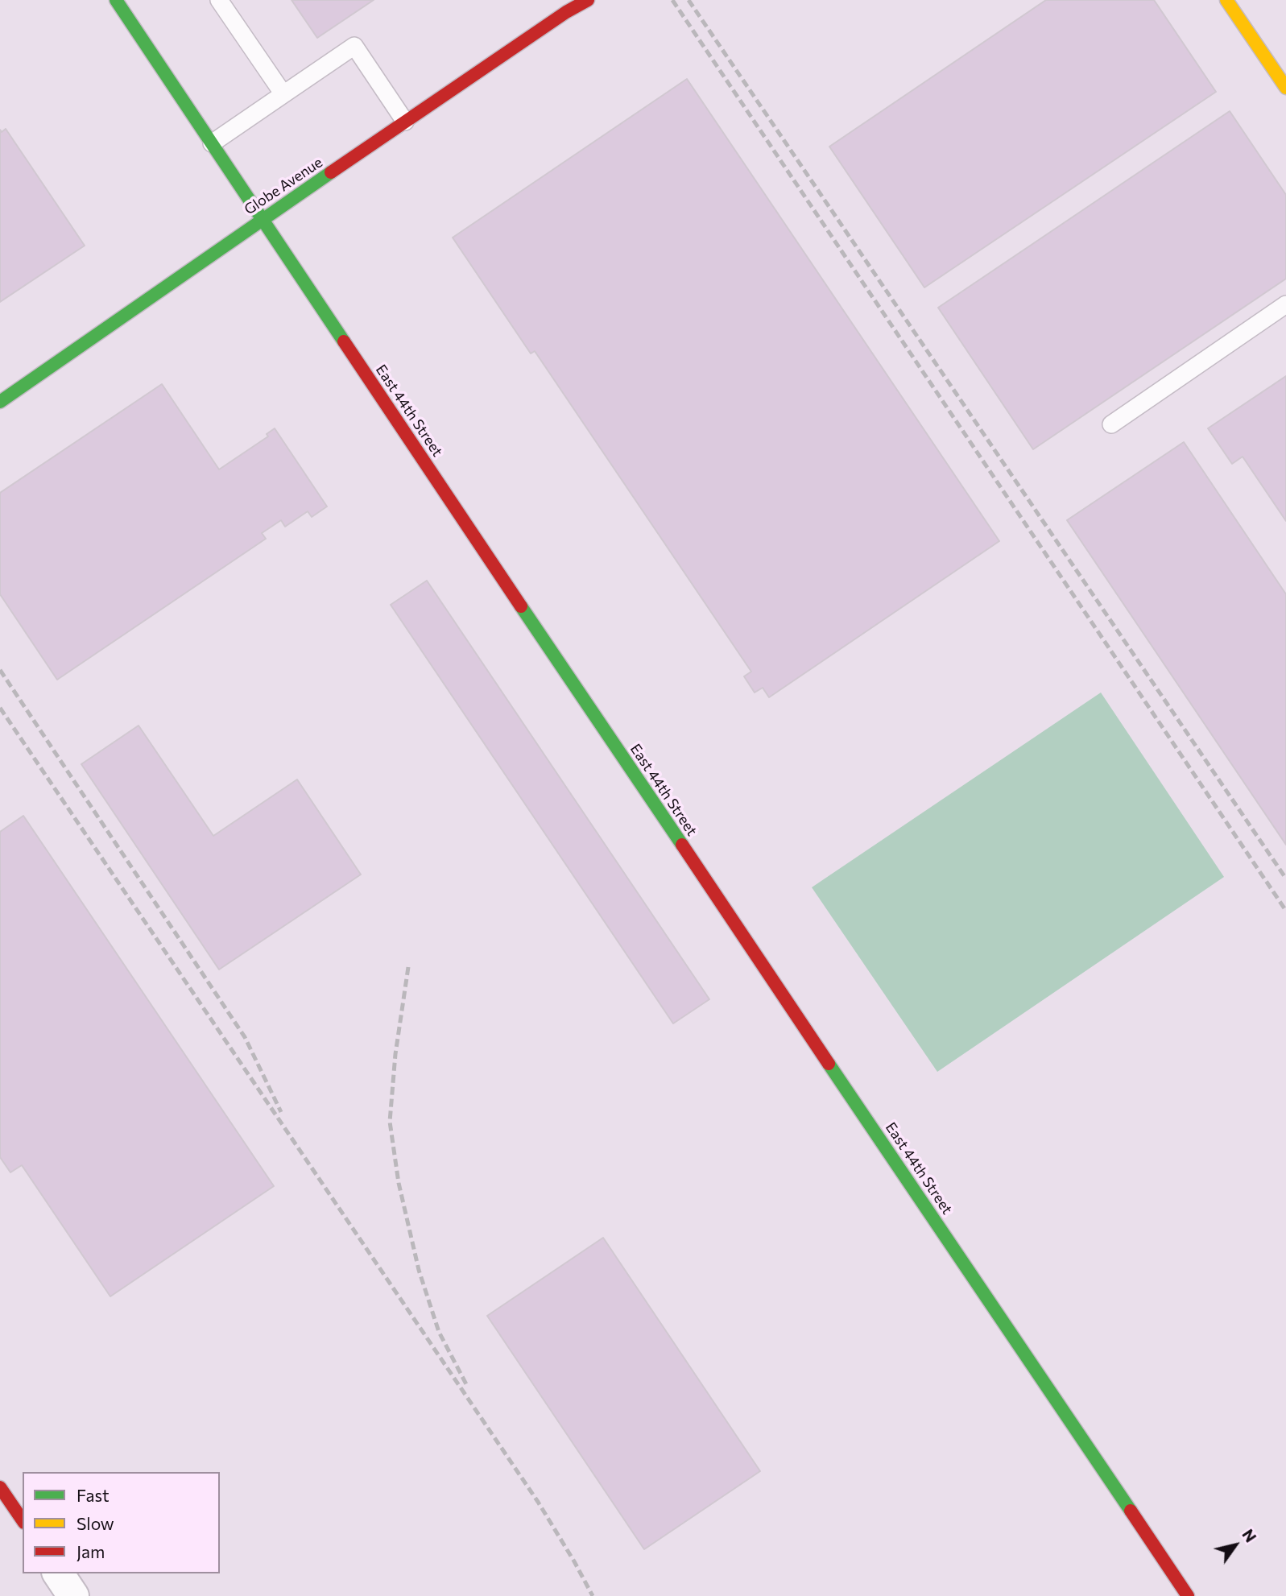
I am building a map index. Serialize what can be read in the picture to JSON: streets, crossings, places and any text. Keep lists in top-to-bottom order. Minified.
{"streets":{"street":["Globe Avenue","East 44th Street"]},"crossings":[["Globe Avenue","East 44th Street"]],"legend":["Fast","Slow","Jam"],"north":"top right"}
